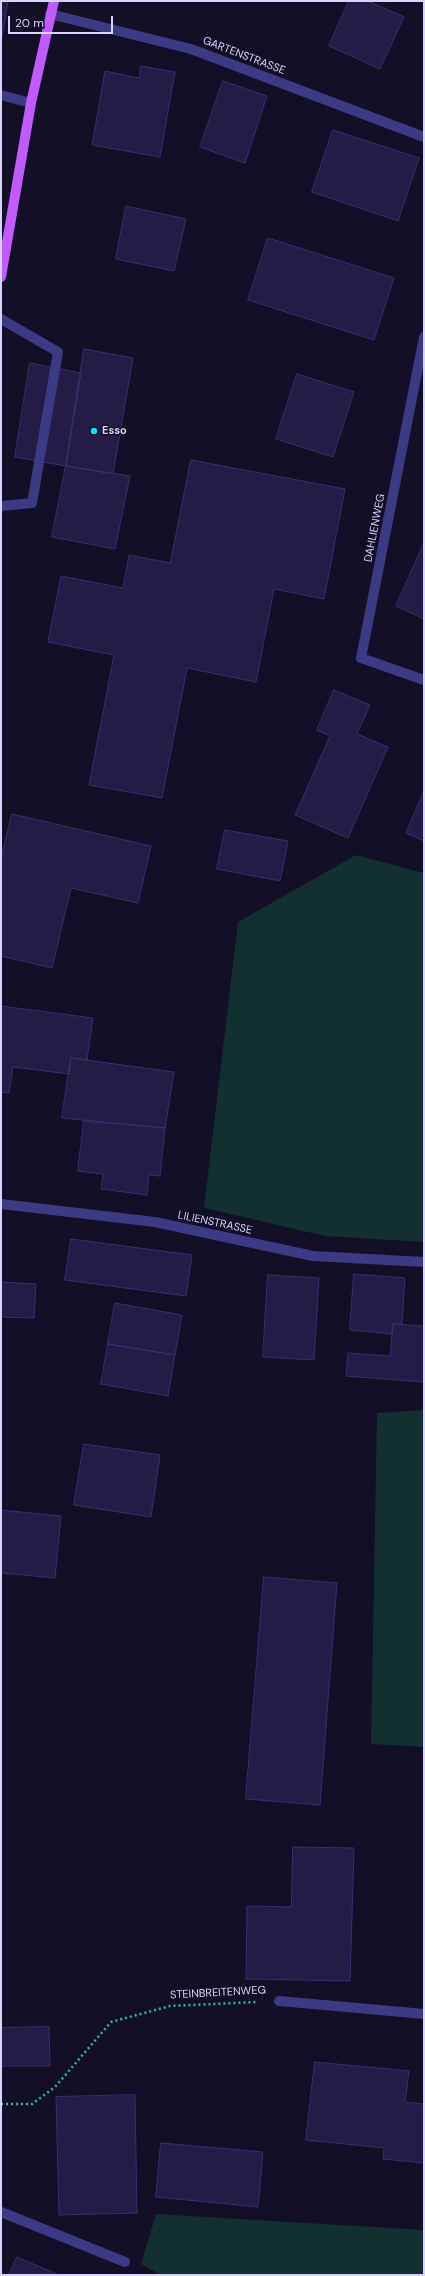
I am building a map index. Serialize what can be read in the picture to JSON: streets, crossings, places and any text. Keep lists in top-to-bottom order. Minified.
{"streets":{"street":["GARTENSTRASSE","DAHLIENWEG","LILIENSTRASSE","STEINBREITENWEG"]},"places":["Esso"],"scale_bar":"20 m"}
